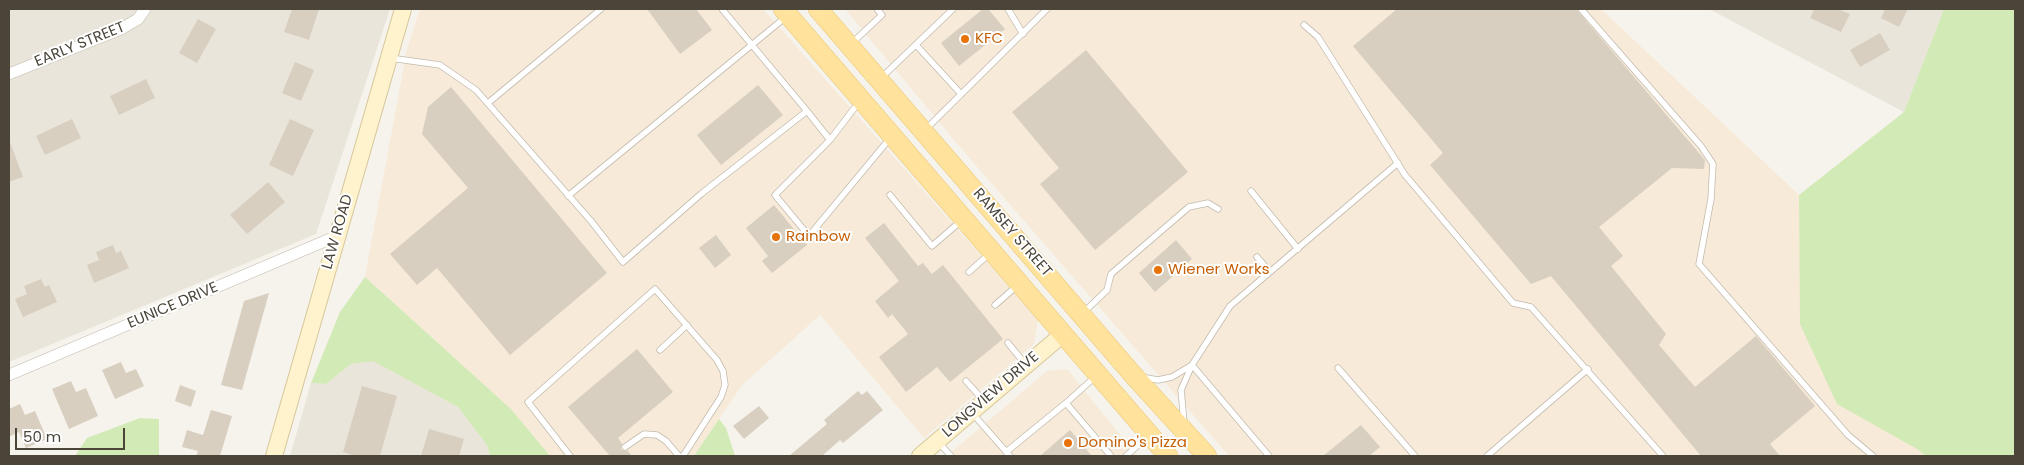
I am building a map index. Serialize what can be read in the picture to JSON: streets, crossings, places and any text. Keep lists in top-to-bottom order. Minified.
{"streets":{"main road":["RAMSEY STREET"],"street":["EARLY STREET","LAW ROAD","EUNICE DRIVE","LONGVIEW DRIVE"]},"crossings":[["LAW ROAD","EUNICE DRIVE"],["RAMSEY STREET","LONGVIEW DRIVE"]],"places":["KFC","Rainbow","Wiener Works","Domino's Pizza"],"scale_bar":"50 m"}
